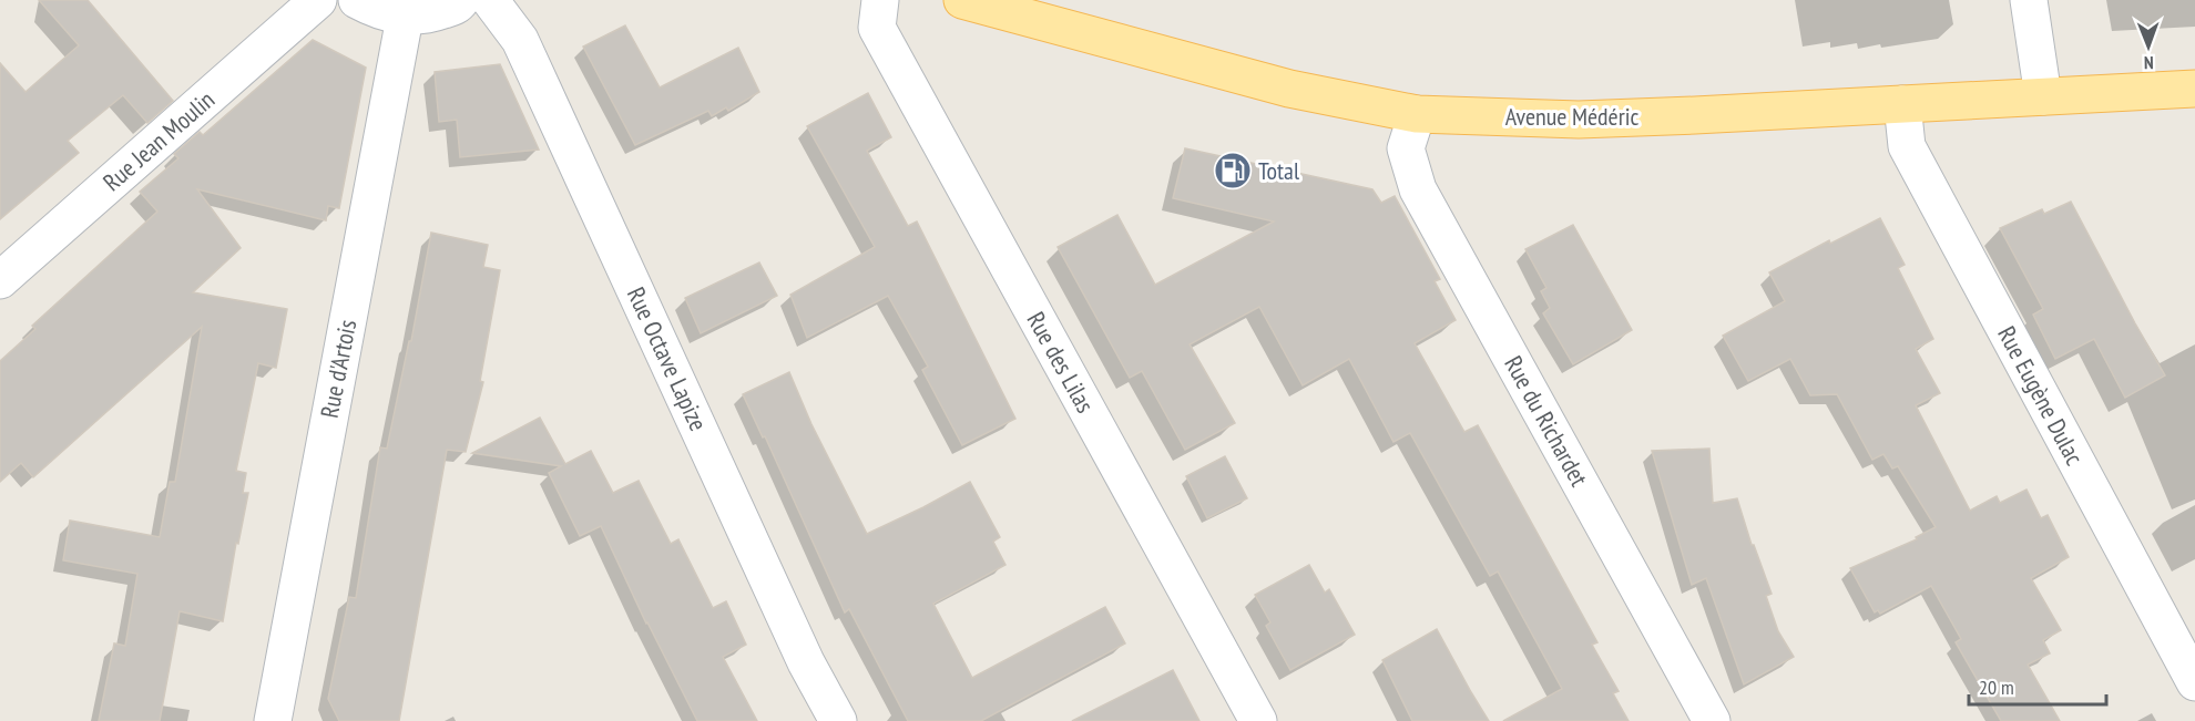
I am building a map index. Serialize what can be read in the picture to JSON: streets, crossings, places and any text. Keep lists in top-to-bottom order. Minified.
{"streets":{"main road":["Avenue Médéric"],"street":["Rue Jean Moulin","Rue Octave Lapize","Rue des Lilas","Rue d'Artois","Rue Eugène Dulac","Rue du Richardet"]},"crossings":[["Avenue Médéric","Rue Eugène Dulac"],["Avenue Médéric","Rue du Richardet"]],"places":{"fuel station":["Total"]},"scale_bar":"20 m","north":"bottom"}
